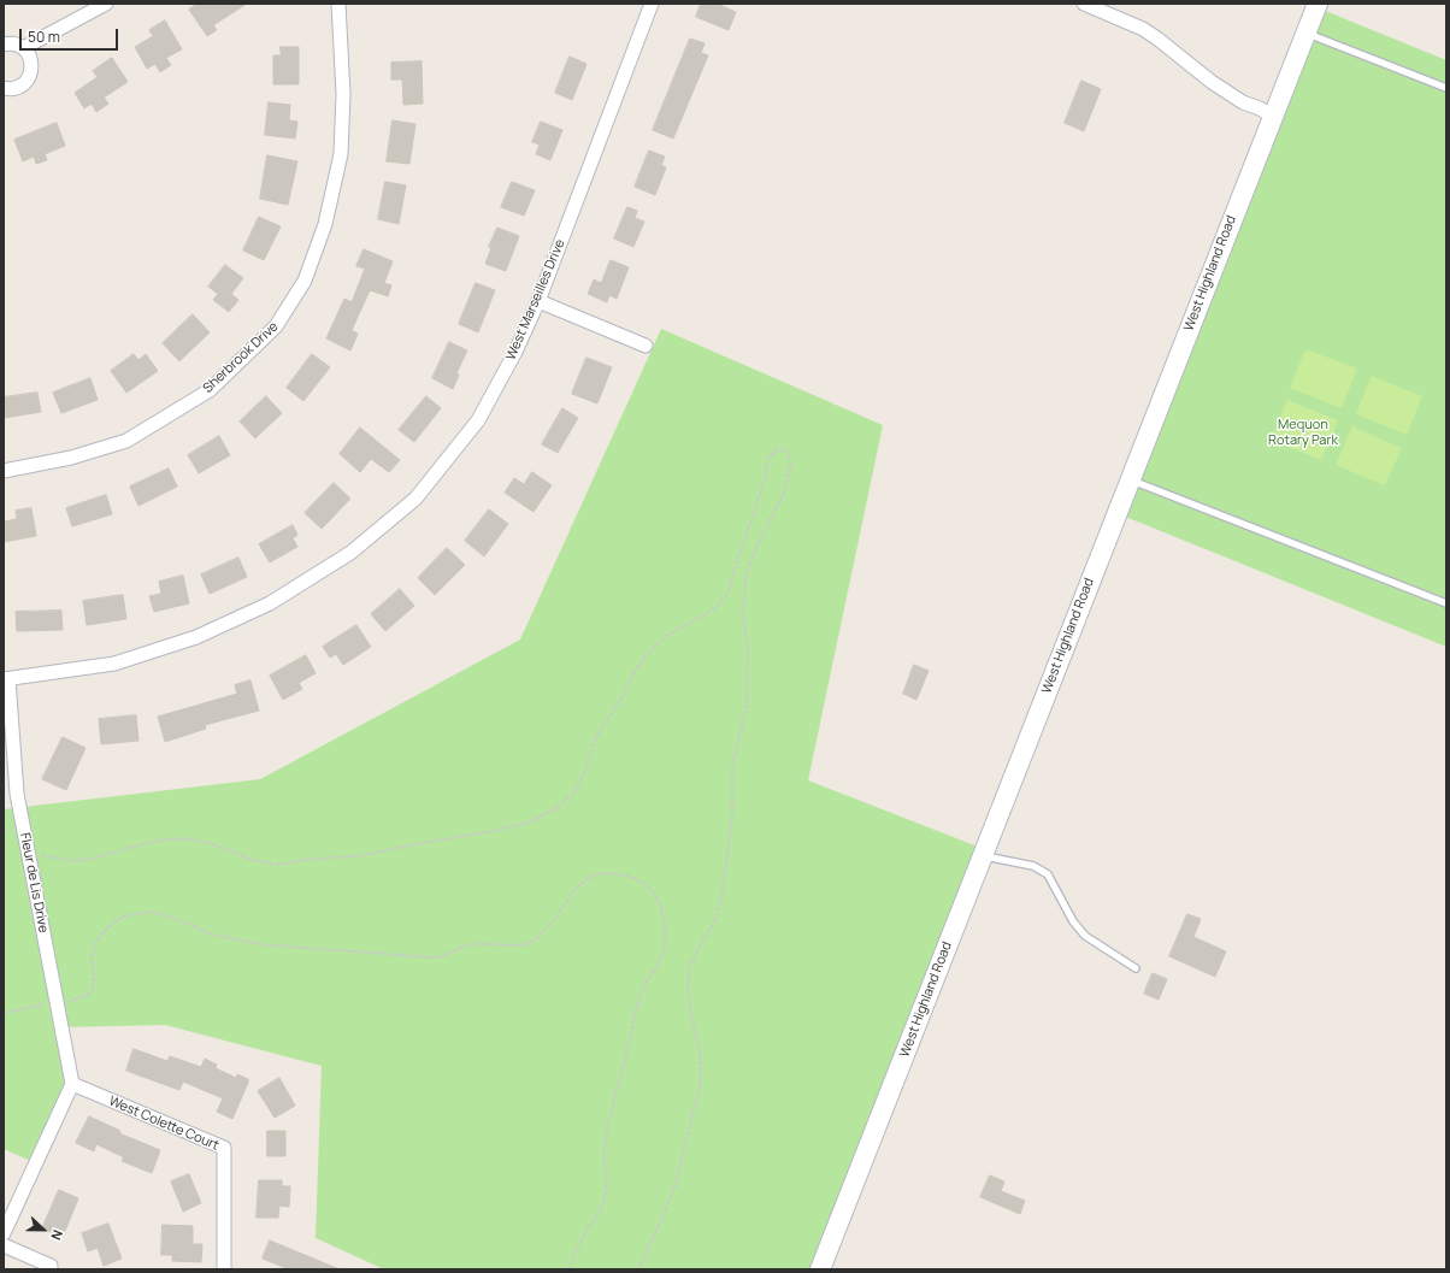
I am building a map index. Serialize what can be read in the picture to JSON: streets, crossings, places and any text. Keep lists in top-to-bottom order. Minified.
{"streets":{"main road":["West Highland Road"],"street":["West Marseilles Drive","Sherbrook Drive","Fleur de Lis Drive","West Colette Court"]},"crossings":[["West Marseilles Drive","Fleur de Lis Drive"],["Fleur de Lis Drive","West Colette Court"]],"parks":["Mequon Rotary Park"],"scale_bar":"50 m","north":"right"}
